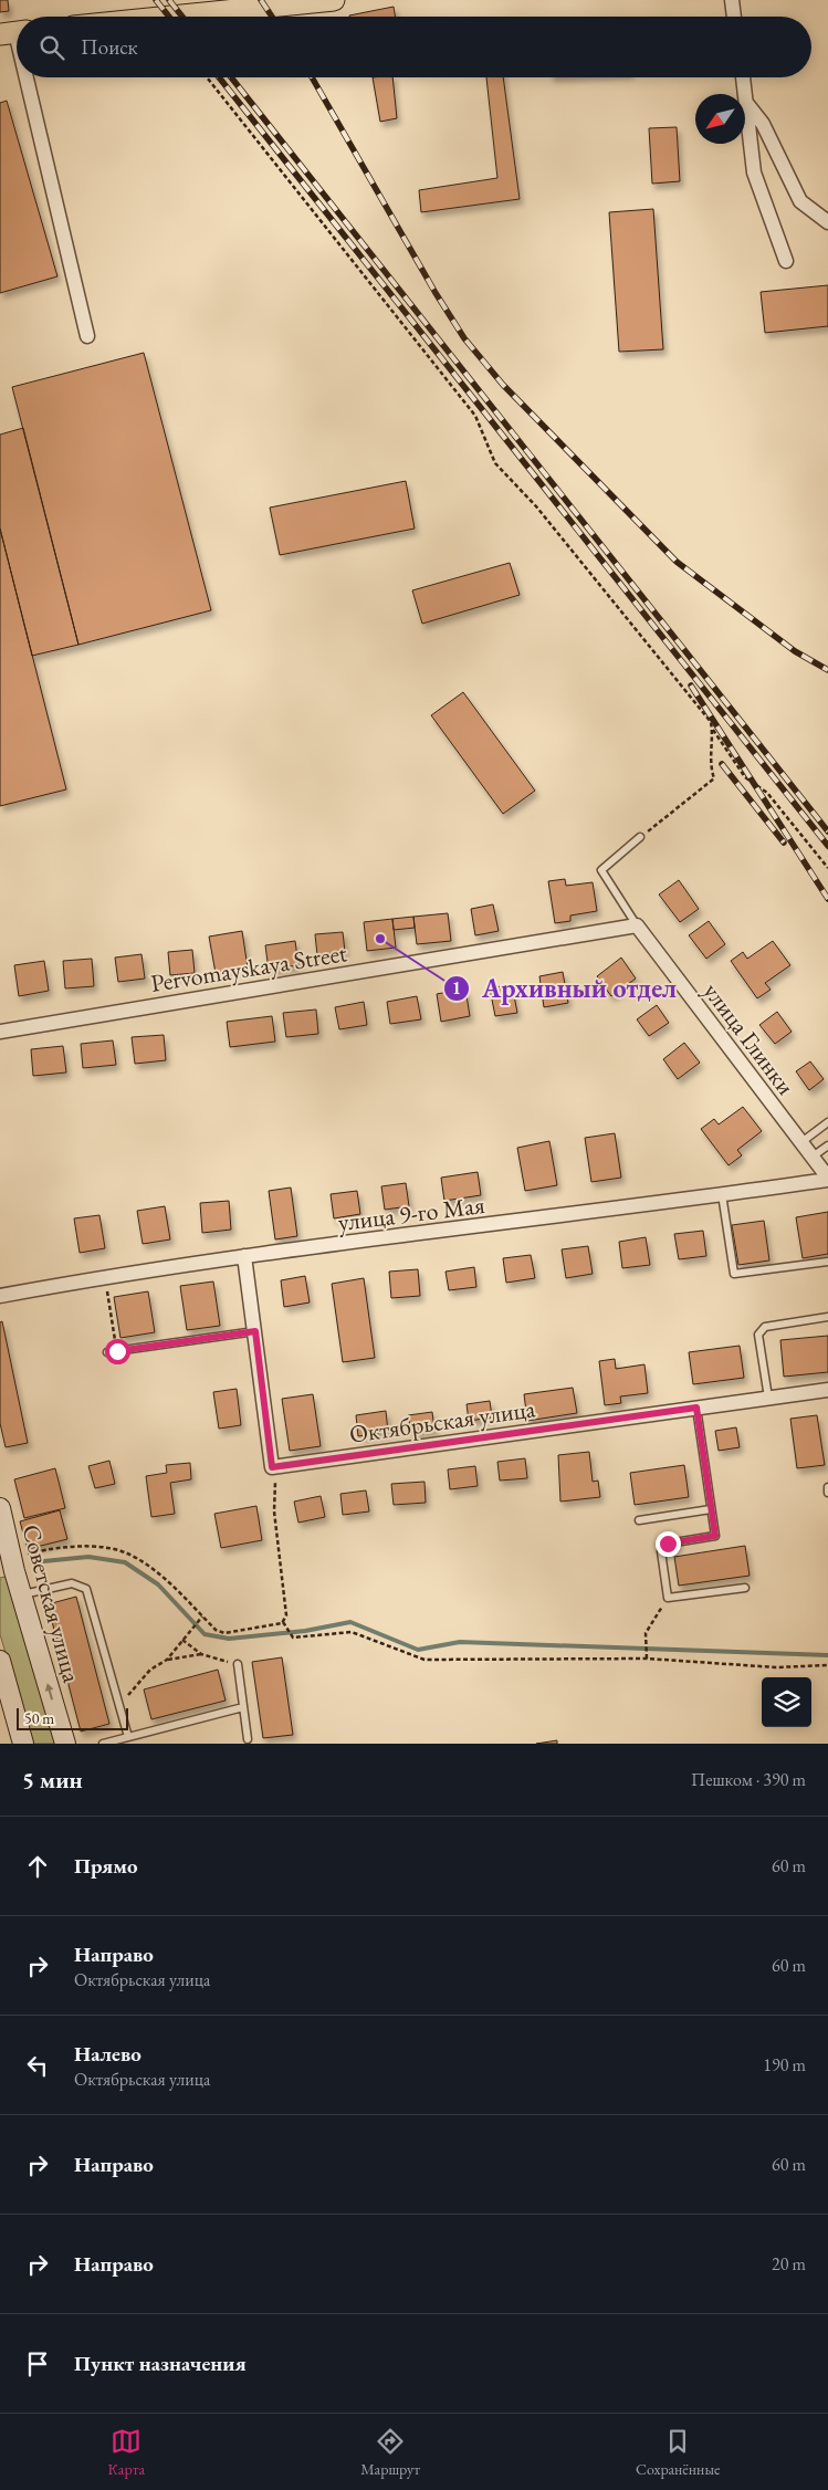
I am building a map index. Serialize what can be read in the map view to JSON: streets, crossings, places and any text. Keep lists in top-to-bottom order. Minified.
{"streets":{"main road":["Советская улица"],"street":["Pervomayskaya Street","улица Глинки","улица 9-го Мая","Октябрьская улица"]},"crossings":[["Pervomayskaya Street","улица Глинки"],["улица Глинки","улица 9-го Мая"]],"places":["Архивный отдел"],"scale_bar":"50 m","north":"bottom left","page":{"search":"Поиск","scale":"50 m","heading":["5 мин","Пешком · 390 m"],"list":[["Прямо","60 m"],["Направо","Октябрьская улица","60 m"],["Налево","Октябрьская улица","190 m"],["Направо","60 m"],["Направо","20 m"],"Пункт назначения"],"nav":["Карта","Маршрут","Сохранённые"]}}
